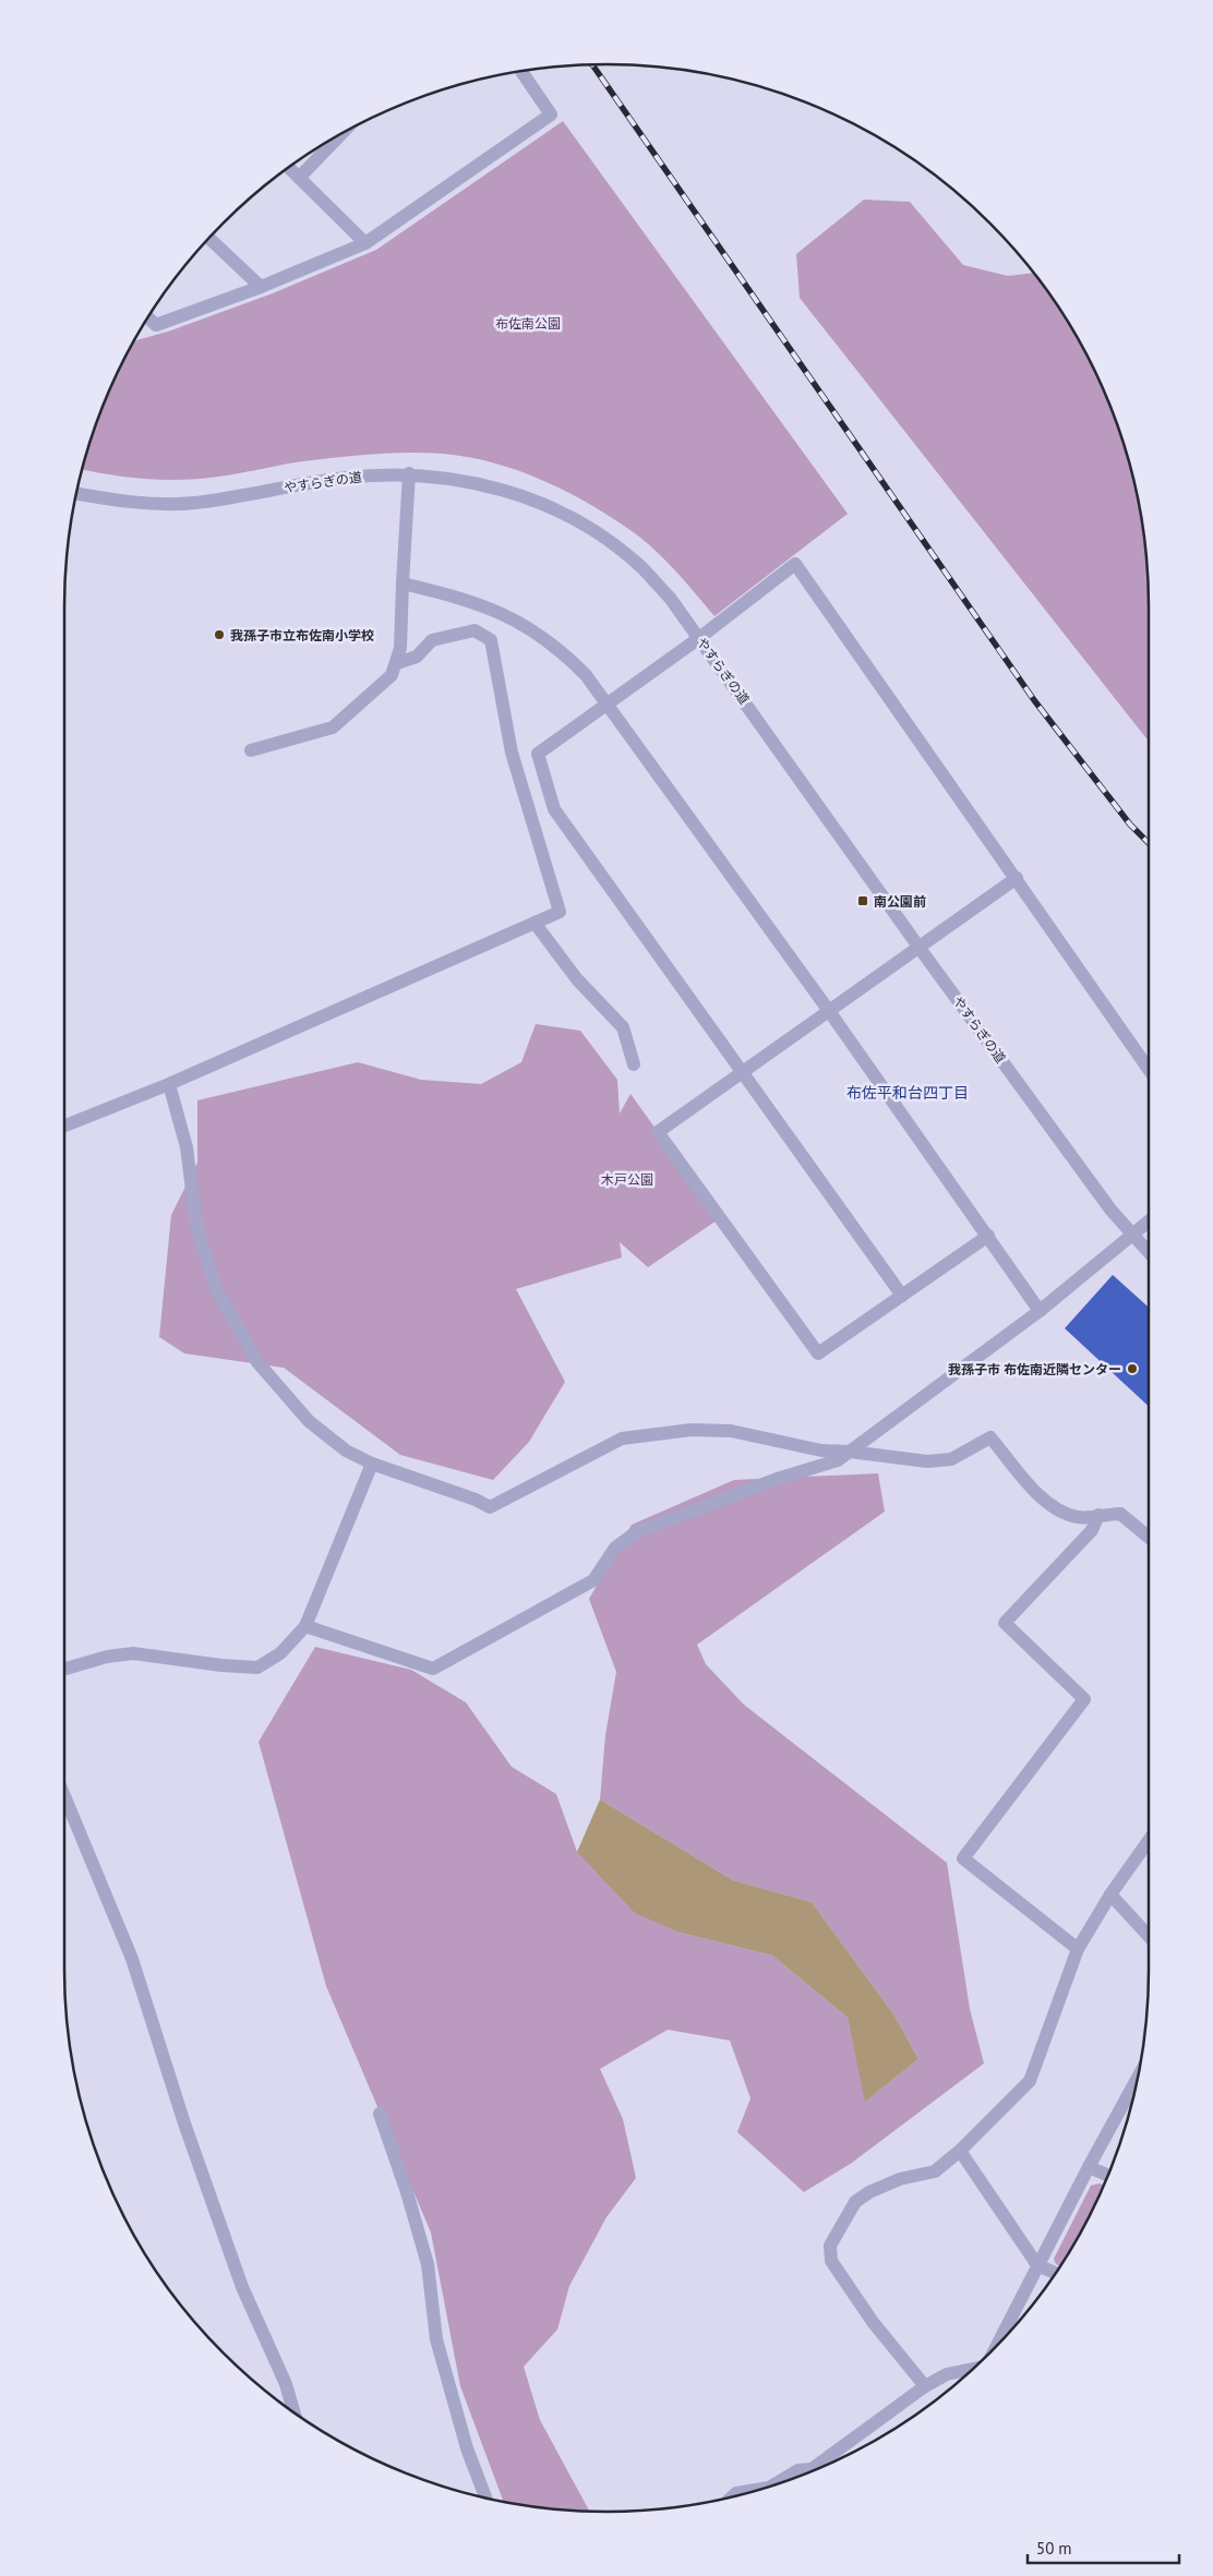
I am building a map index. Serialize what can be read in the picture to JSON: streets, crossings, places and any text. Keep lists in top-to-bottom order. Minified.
{"streets":{"street":["やすらぎの道"]},"districts":["布佐平和台四丁目"],"parks":["布佐南公園","木戸公園"],"places":{"other":["我孫子市立布佐南小学校","我孫子市 布佐南近隣センター"],"transit":["南公園前"]},"scale_bar":"50 m"}
